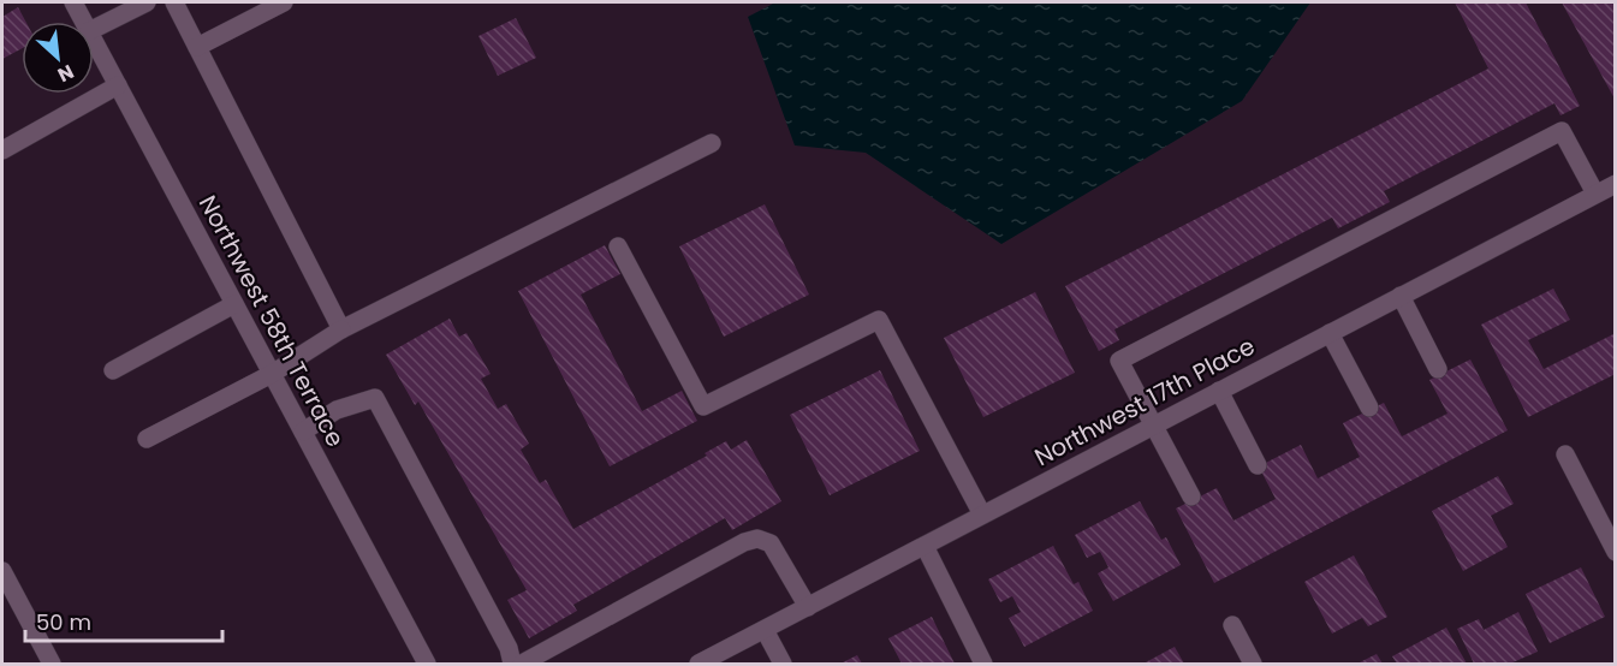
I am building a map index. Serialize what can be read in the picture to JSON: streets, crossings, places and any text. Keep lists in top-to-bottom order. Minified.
{"streets":{"street":["Northwest 58th Terrace","Northwest 17th Place"]},"scale_bar":"50 m","north":"bottom right"}
